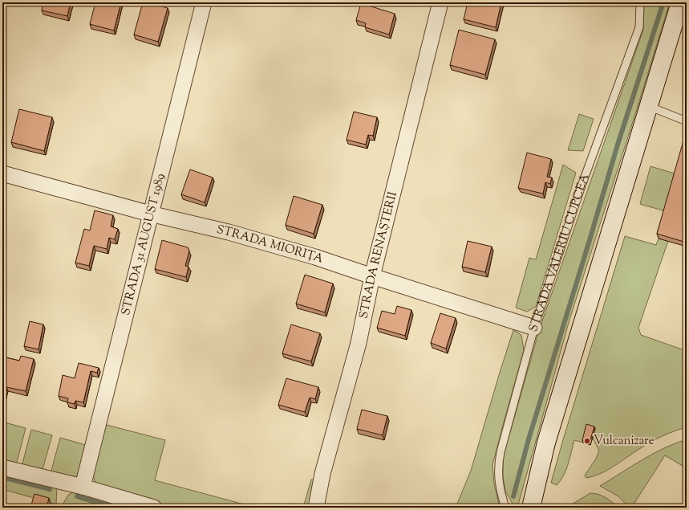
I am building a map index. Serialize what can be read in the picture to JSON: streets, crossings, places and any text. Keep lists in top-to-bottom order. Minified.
{"streets":{"street":["STRADA 31 AUGUST 1989","STRADA MIORIŢA","STRADA RENAŞTERII"],"lane":["STRADA VALERIU CUPCEA"]},"crossings":[["STRADA 31 AUGUST 1989","STRADA MIORIŢA"],["STRADA MIORIŢA","STRADA VALERIU CUPCEA"],["STRADA MIORIŢA","STRADA RENAŞTERII"]],"places":["Vulcanizare"]}
